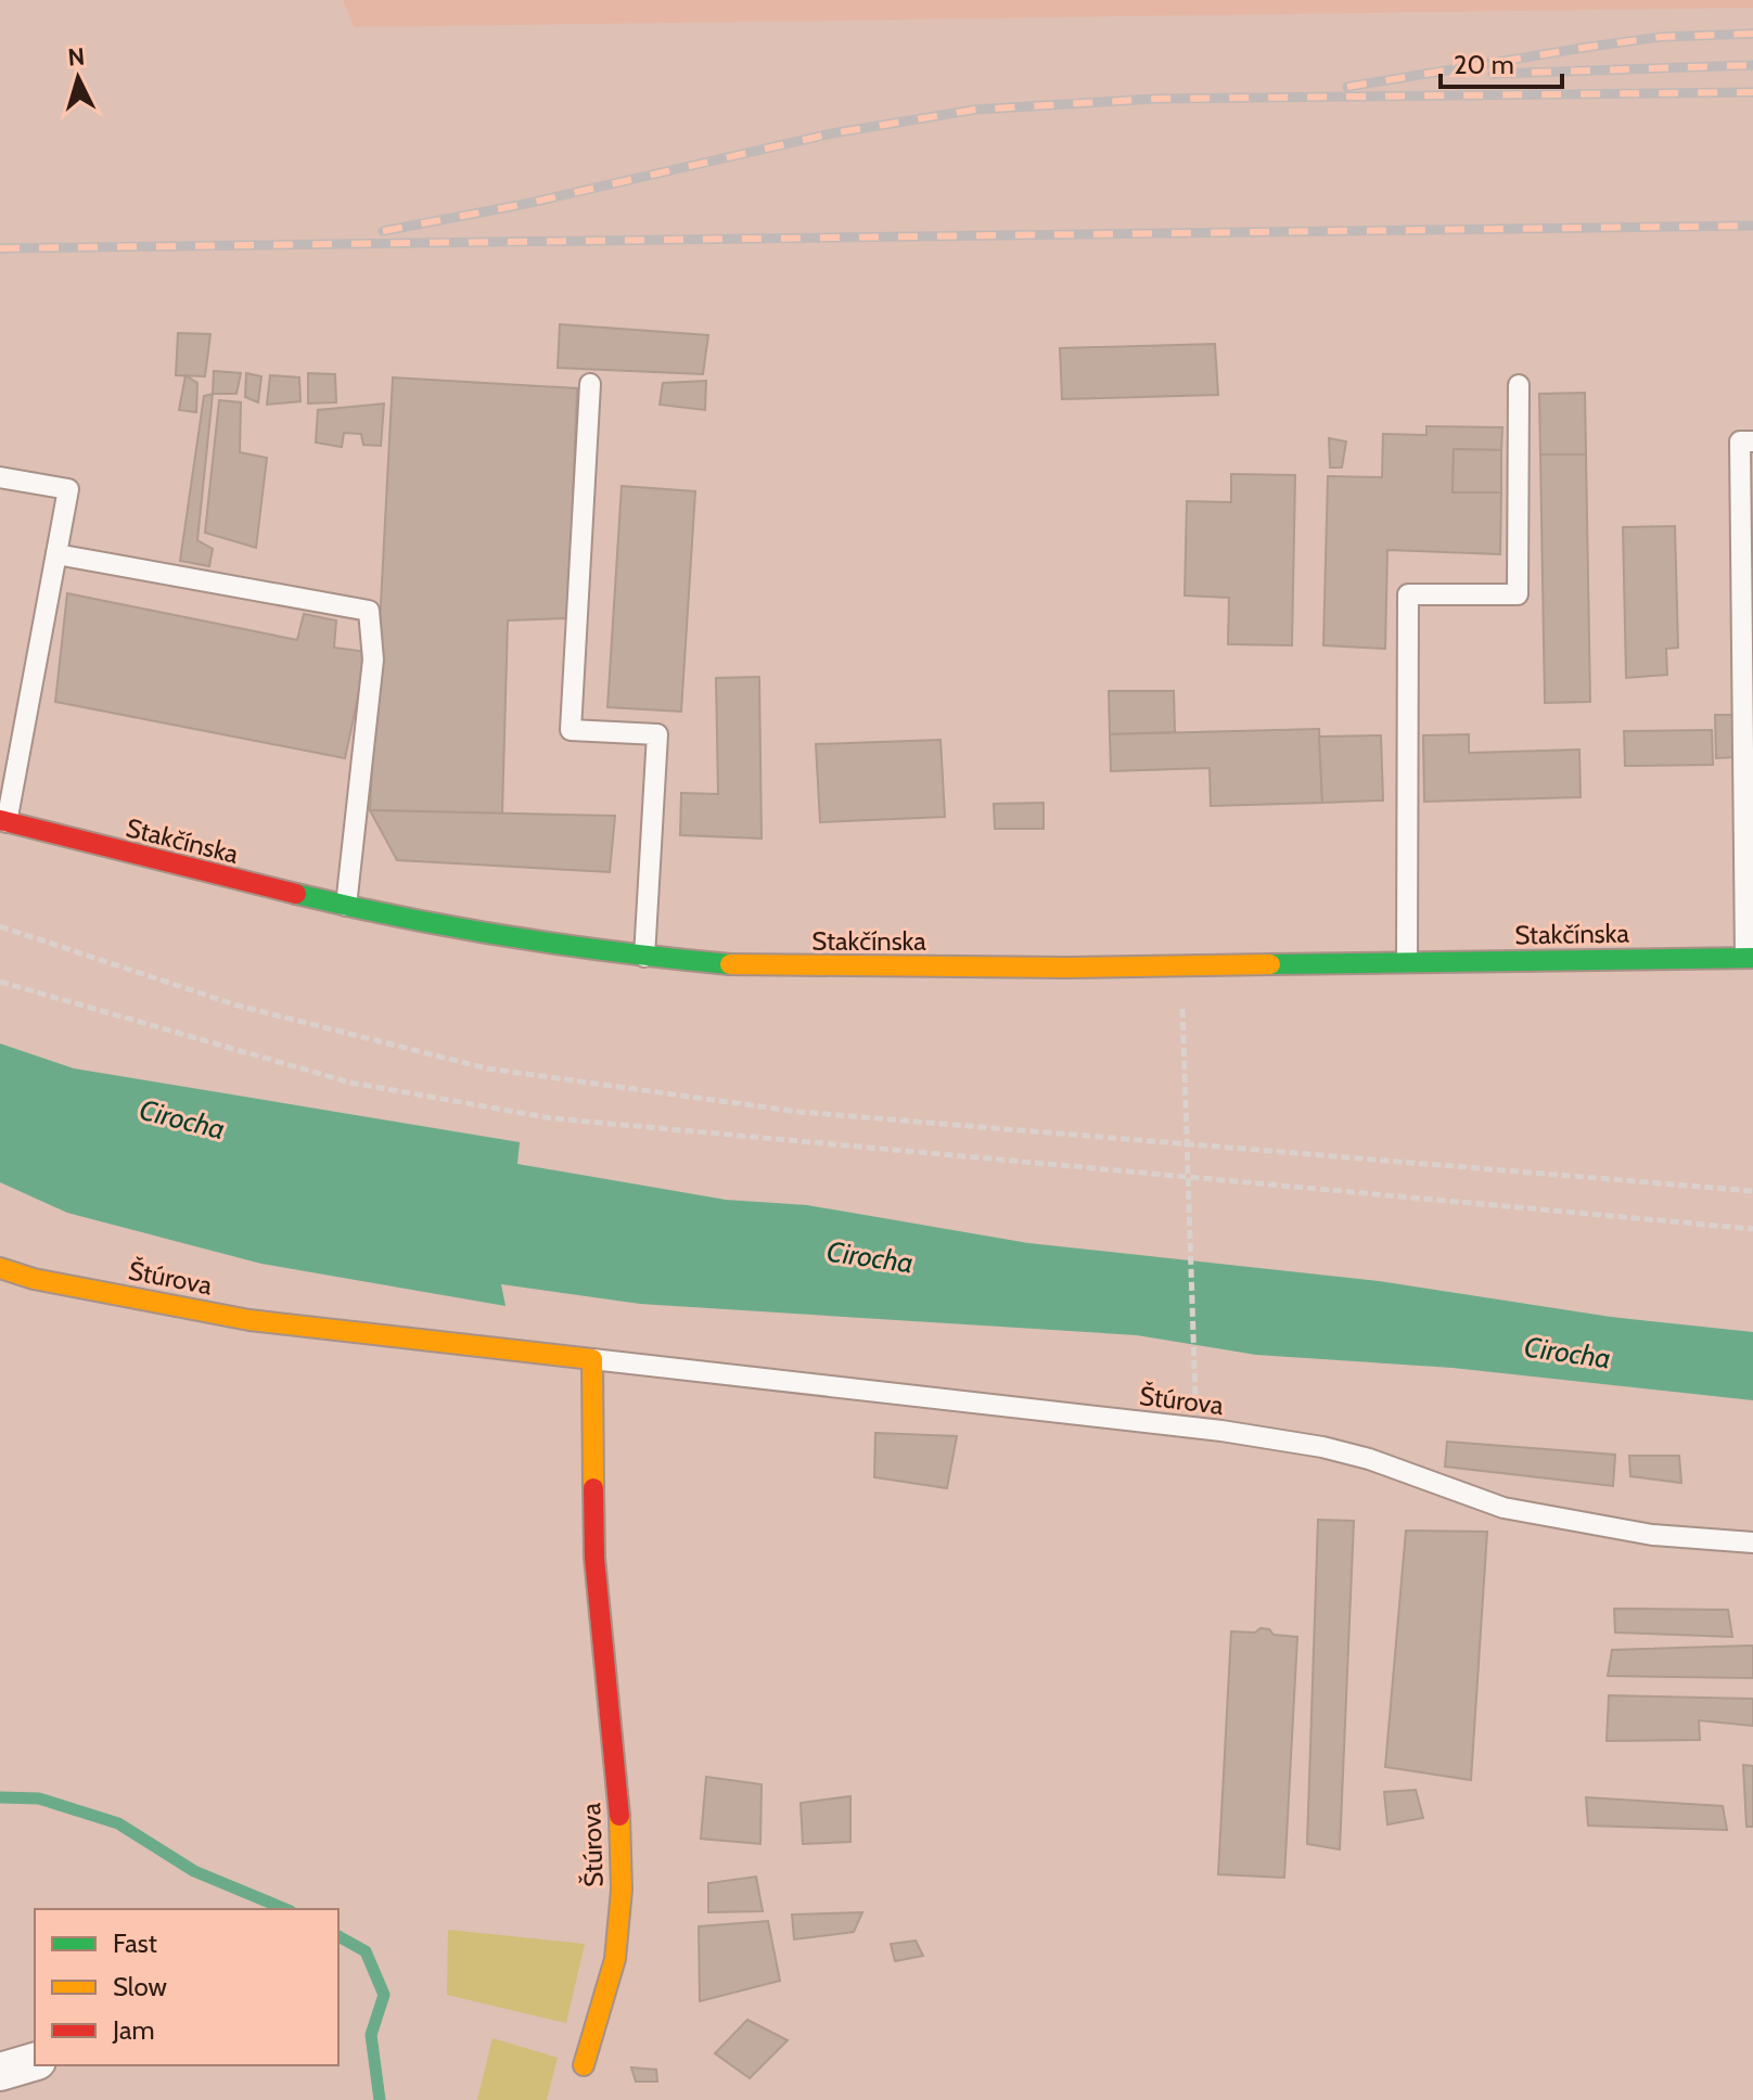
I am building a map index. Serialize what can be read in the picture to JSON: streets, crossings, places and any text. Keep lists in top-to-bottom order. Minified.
{"streets":{"main road":["Stakčínska","Štúrova"]},"water":["Cirocha"],"legend":["Fast","Slow","Jam"],"scale_bar":"20 m","north":"top"}
